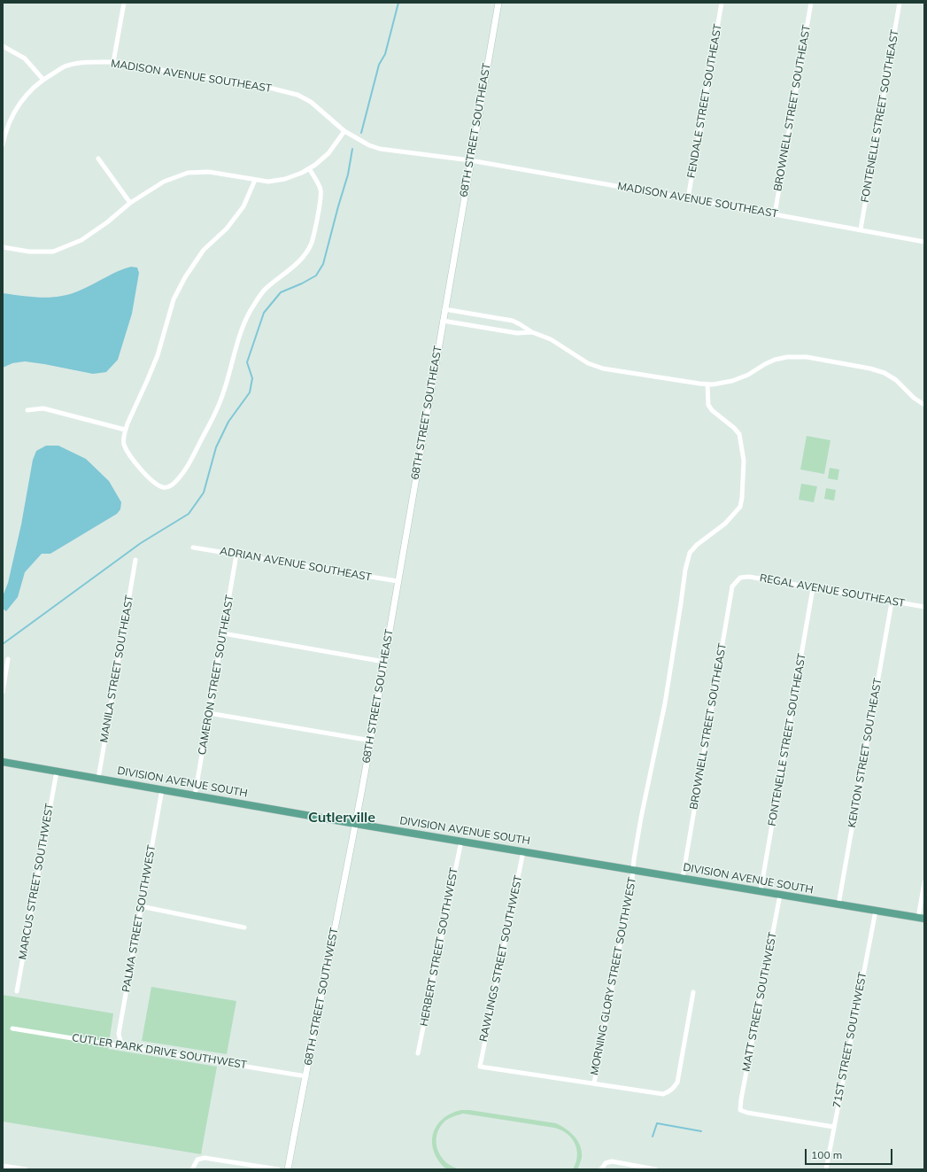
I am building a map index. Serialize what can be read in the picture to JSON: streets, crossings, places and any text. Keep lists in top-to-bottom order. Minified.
{"streets":{"main road":["68TH STREET SOUTHEAST","DIVISION AVENUE SOUTH","68TH STREET SOUTHWEST"],"street":["MADISON AVENUE SOUTHEAST","FENDALE STREET SOUTHEAST","BROWNELL STREET SOUTHEAST","FONTENELLE STREET SOUTHEAST","ADRIAN AVENUE SOUTHEAST","REGAL AVENUE SOUTHEAST","MANILA STREET SOUTHEAST","CAMERON STREET SOUTHEAST","KENTON STREET SOUTHEAST","MARCUS STREET SOUTHWEST","PALMA STREET SOUTHWEST","HERBERT STREET SOUTHWEST","RAWLINGS STREET SOUTHWEST","MORNING GLORY STREET SOUTHWEST","MATT STREET SOUTHWEST","71ST STREET SOUTHWEST","CUTLER PARK DRIVE SOUTHWEST"]},"crossings":[["MADISON AVENUE SOUTHEAST","FENDALE STREET SOUTHEAST"],["MADISON AVENUE SOUTHEAST","BROWNELL STREET SOUTHEAST"],["MADISON AVENUE SOUTHEAST","FONTENELLE STREET SOUTHEAST"],["MADISON AVENUE SOUTHEAST","68TH STREET SOUTHEAST"],["BROWNELL STREET SOUTHEAST","REGAL AVENUE SOUTHEAST"],["BROWNELL STREET SOUTHEAST","DIVISION AVENUE SOUTH"],["FONTENELLE STREET SOUTHEAST","REGAL AVENUE SOUTHEAST"],["FONTENELLE STREET SOUTHEAST","DIVISION AVENUE SOUTH"],["68TH STREET SOUTHEAST","ADRIAN AVENUE SOUTHEAST"],["68TH STREET SOUTHEAST","DIVISION AVENUE SOUTH"],["68TH STREET SOUTHEAST","68TH STREET SOUTHWEST"],["ADRIAN AVENUE SOUTHEAST","CAMERON STREET SOUTHEAST"],["REGAL AVENUE SOUTHEAST","KENTON STREET SOUTHEAST"],["MANILA STREET SOUTHEAST","DIVISION AVENUE SOUTH"],["CAMERON STREET SOUTHEAST","DIVISION AVENUE SOUTH"],["KENTON STREET SOUTHEAST","DIVISION AVENUE SOUTH"],["DIVISION AVENUE SOUTH","MARCUS STREET SOUTHWEST"],["DIVISION AVENUE SOUTH","PALMA STREET SOUTHWEST"],["DIVISION AVENUE SOUTH","HERBERT STREET SOUTHWEST"],["DIVISION AVENUE SOUTH","RAWLINGS STREET SOUTHWEST"],["DIVISION AVENUE SOUTH","MORNING GLORY STREET SOUTHWEST"],["DIVISION AVENUE SOUTH","68TH STREET SOUTHWEST"],["DIVISION AVENUE SOUTH","MATT STREET SOUTHWEST"],["DIVISION AVENUE SOUTH","71ST STREET SOUTHWEST"],["PALMA STREET SOUTHWEST","CUTLER PARK DRIVE SOUTHWEST"],["RAWLINGS STREET SOUTHWEST","MORNING GLORY STREET SOUTHWEST"],["68TH STREET SOUTHWEST","CUTLER PARK DRIVE SOUTHWEST"],["MATT STREET SOUTHWEST","71ST STREET SOUTHWEST"]],"districts":["Cutlerville"],"scale_bar":"100 m"}
